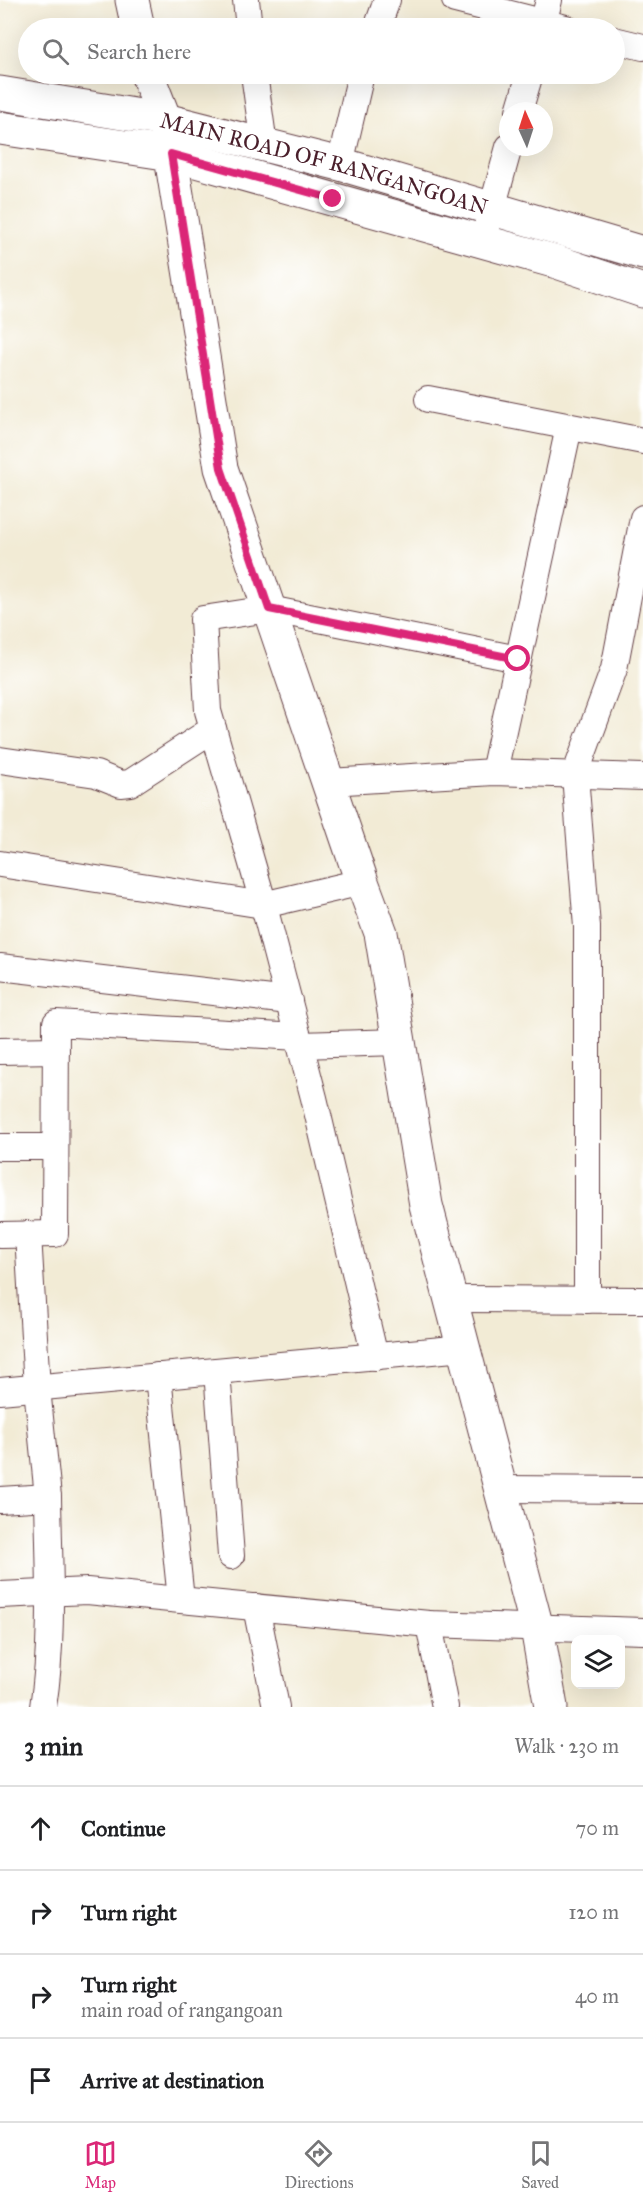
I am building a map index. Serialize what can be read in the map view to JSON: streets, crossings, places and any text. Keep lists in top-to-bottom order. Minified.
{"streets":{"street":["MAIN ROAD OF RANGANGOAN"]},"north":"top","page":{"search":"Search here","heading":["3 min","Walk · 230 m"],"list":[["Continue","70 m"],["Turn right","120 m"],["Turn right","main road of rangangoan","40 m"],"Arrive at destination"],"nav":["Map","Directions","Saved"]}}
